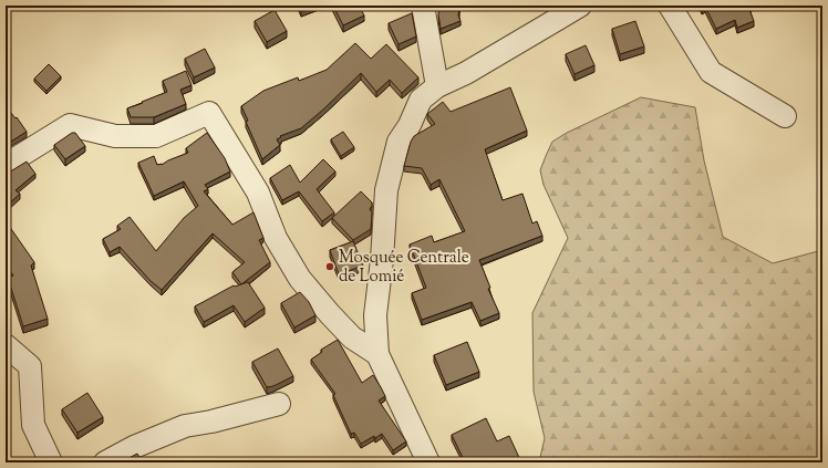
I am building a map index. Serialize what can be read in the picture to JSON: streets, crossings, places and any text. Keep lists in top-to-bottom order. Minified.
{"places":["Mosquée Centrale de Lomié"]}
